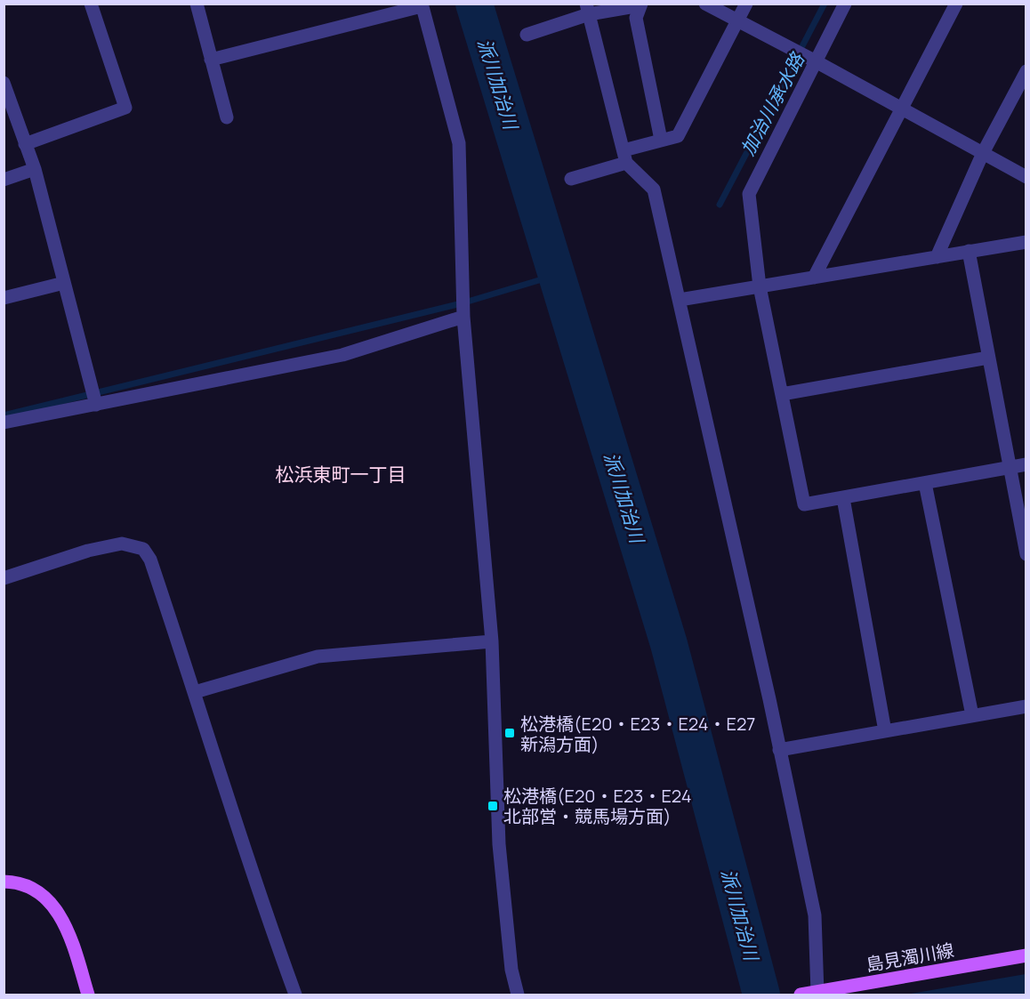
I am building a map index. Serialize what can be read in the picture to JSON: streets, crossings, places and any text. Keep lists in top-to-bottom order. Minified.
{"streets":{"main road":["島見濁川線"]},"districts":["松浜東町一丁目"],"water":["派川加治川","加治川承水路"],"places":{"transit":["松港橋(E20・E23・E24・E27 新潟方面)","松港橋(E20・E23・E24 北部営・競馬場方面)"]}}
